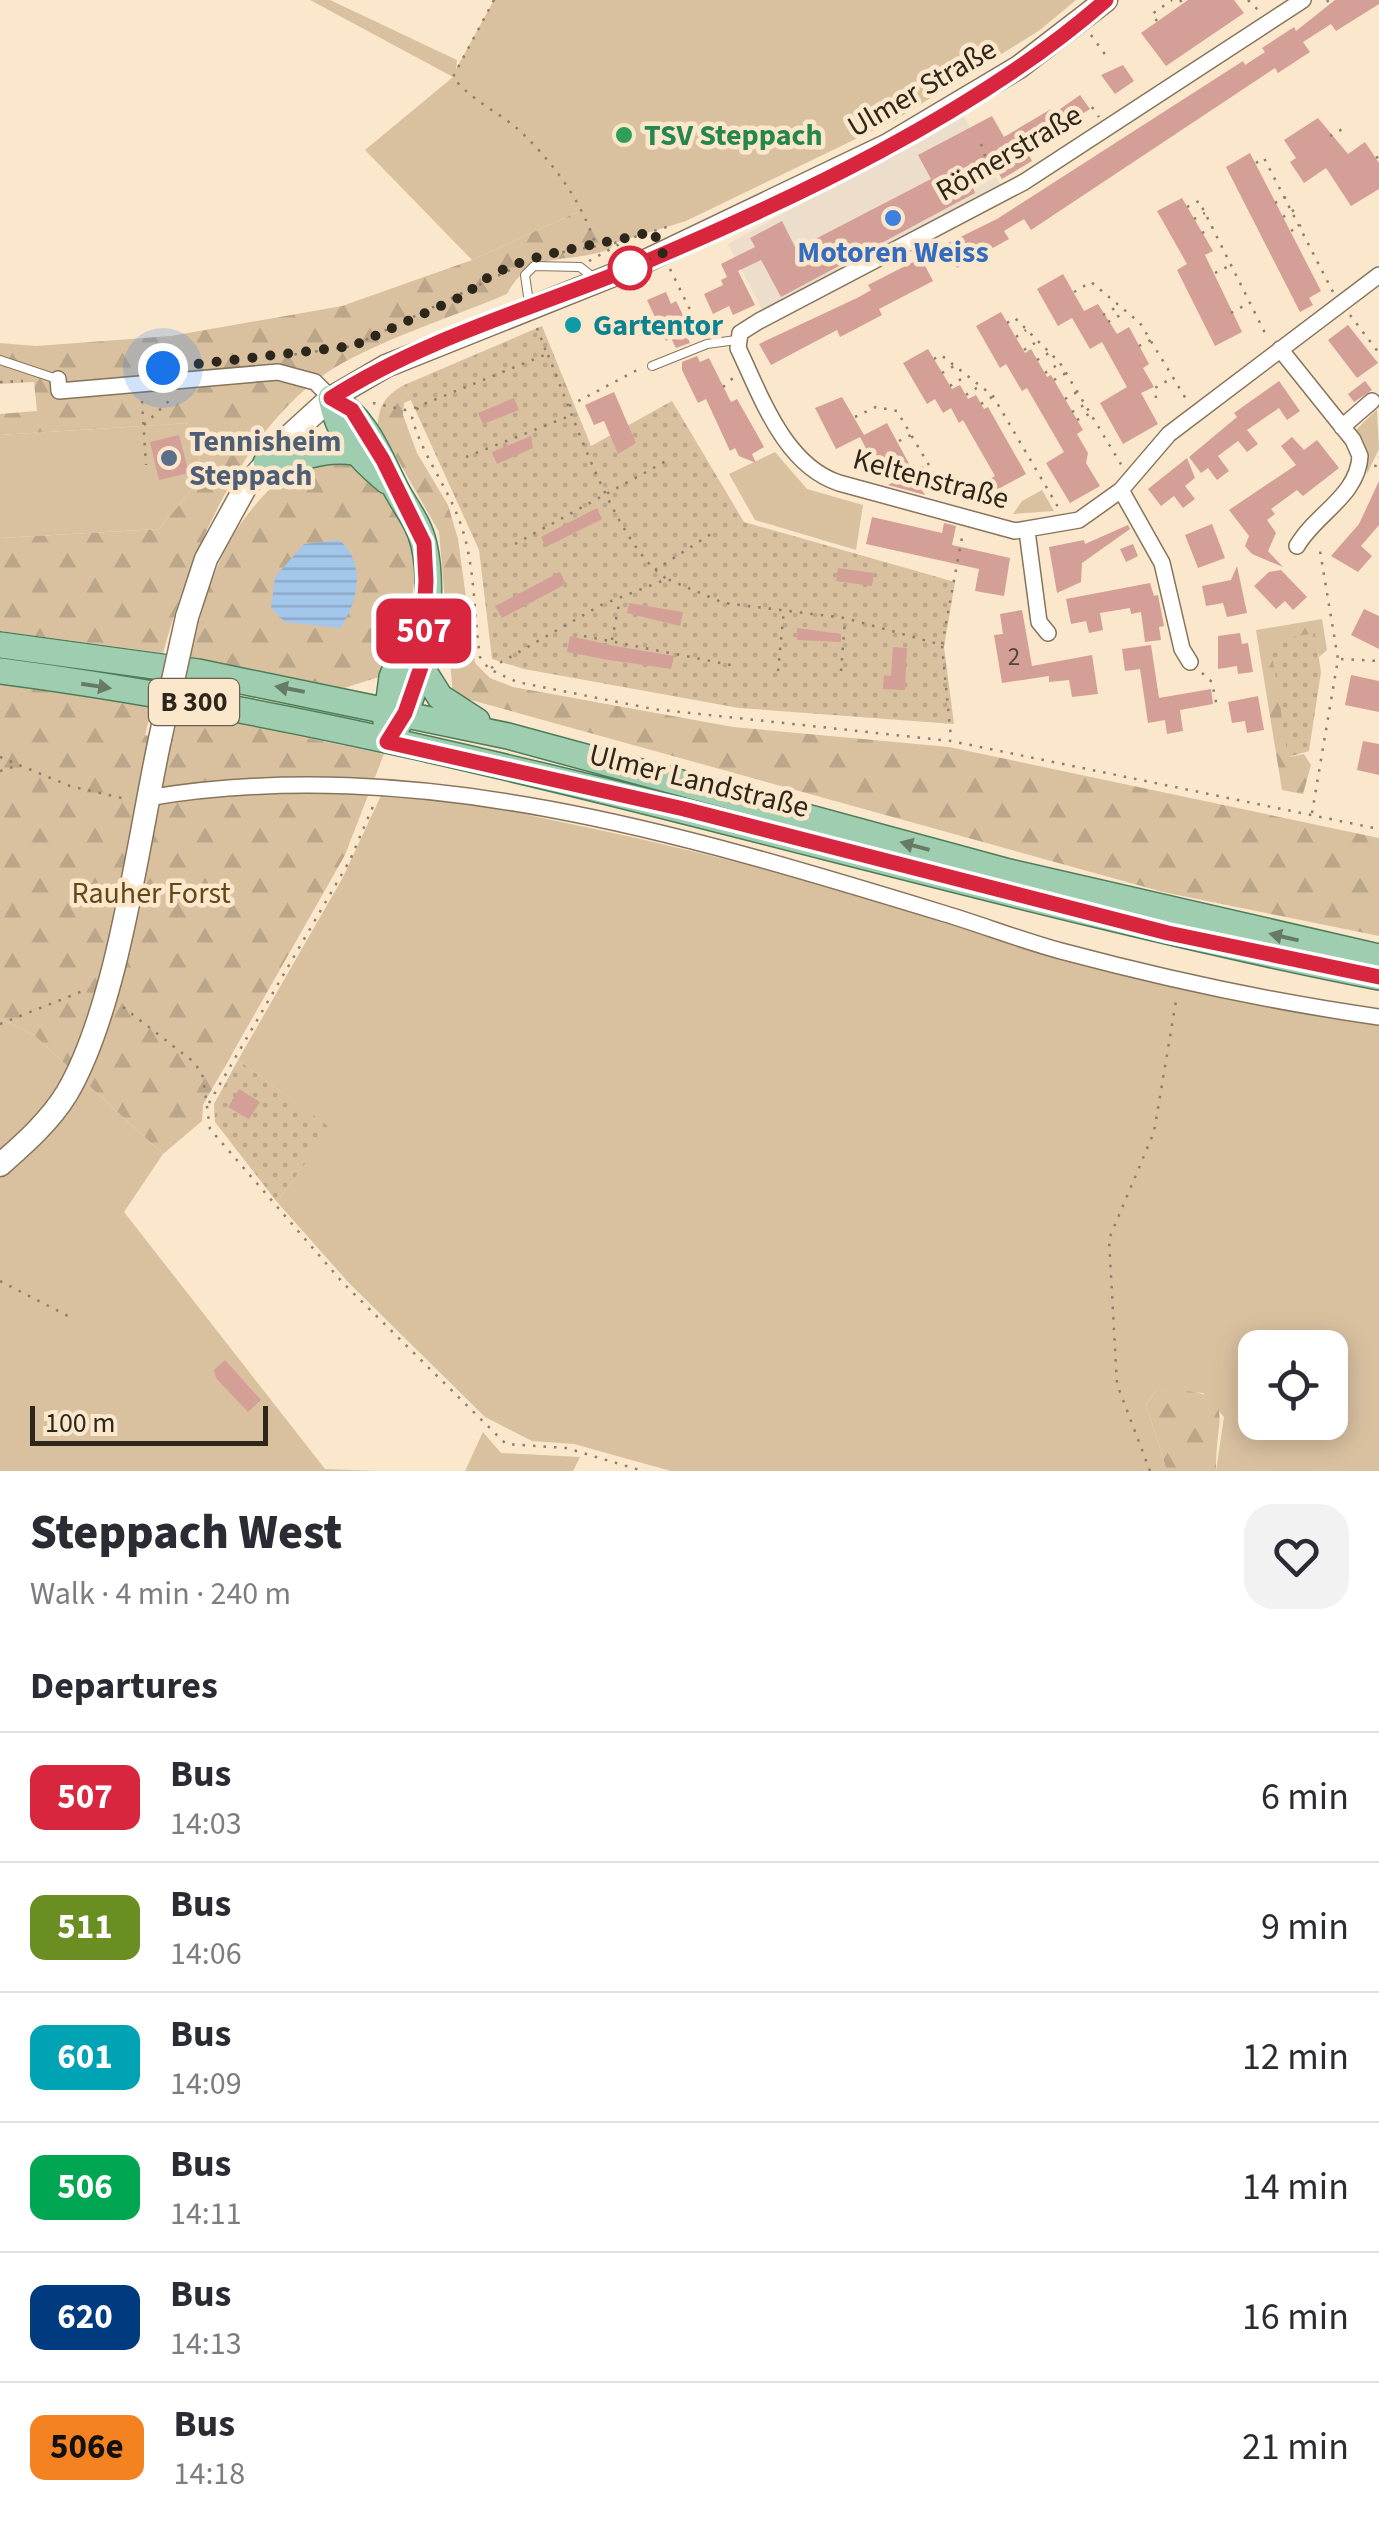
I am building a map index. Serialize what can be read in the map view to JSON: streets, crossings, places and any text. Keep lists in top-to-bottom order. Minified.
{"streets":{"main road":["B 300","Ulmer Landstraße"],"street":["Ulmer Straße","Römerstraße","Keltenstraße"]},"crossings":[["Römerstraße","Keltenstraße"]],"parks":["Rauher Forst"],"places":["TSV Steppach","Motoren Weiss","Gartentor","Tennisheim Steppach"],"lines":["bus line 507"],"house_numbers":["2"],"scale_bar":"100 m","page":{"on_map":"507","scale":"100 m","heading":[["Steppach West","Walk · 4 min · 240 m"],"Departures"],"list":[{"mark":"507","name":"Bus","note":"14:03","value":"6 min"},{"mark":"511","name":"Bus","note":"14:06","value":"9 min"},{"mark":"601","name":"Bus","note":"14:09","value":"12 min"},{"mark":"506","name":"Bus","note":"14:11","value":"14 min"},{"mark":"620","name":"Bus","note":"14:13","value":"16 min"},{"mark":"506e","name":"Bus","note":"14:18","value":"21 min"}]}}
